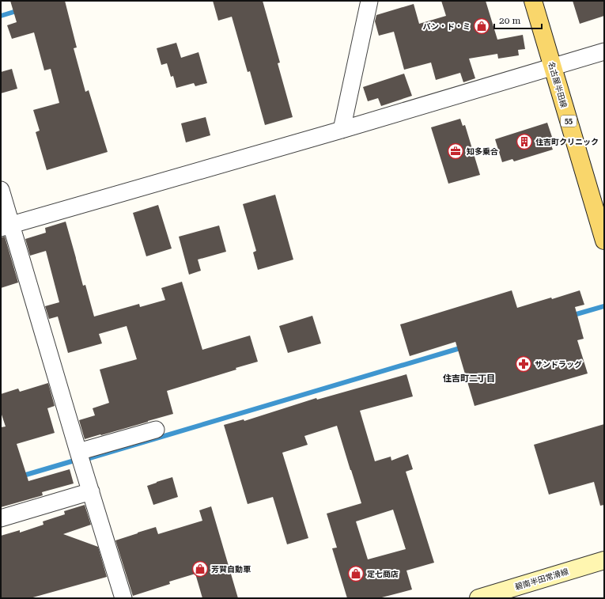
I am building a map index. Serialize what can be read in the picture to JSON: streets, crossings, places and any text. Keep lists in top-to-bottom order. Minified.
{"streets":{"main road":["名古屋半田線","55","碧南半田常滑線"]},"districts":["住吉町二丁目"],"places":{"shop":["パン・ド・ミ","芳賀自動車","定七商店"],"building":["住吉町クリニック"],"office":["知多乗合"],"pharmacy":["サンドラッグ"]},"scale_bar":"20 m"}
